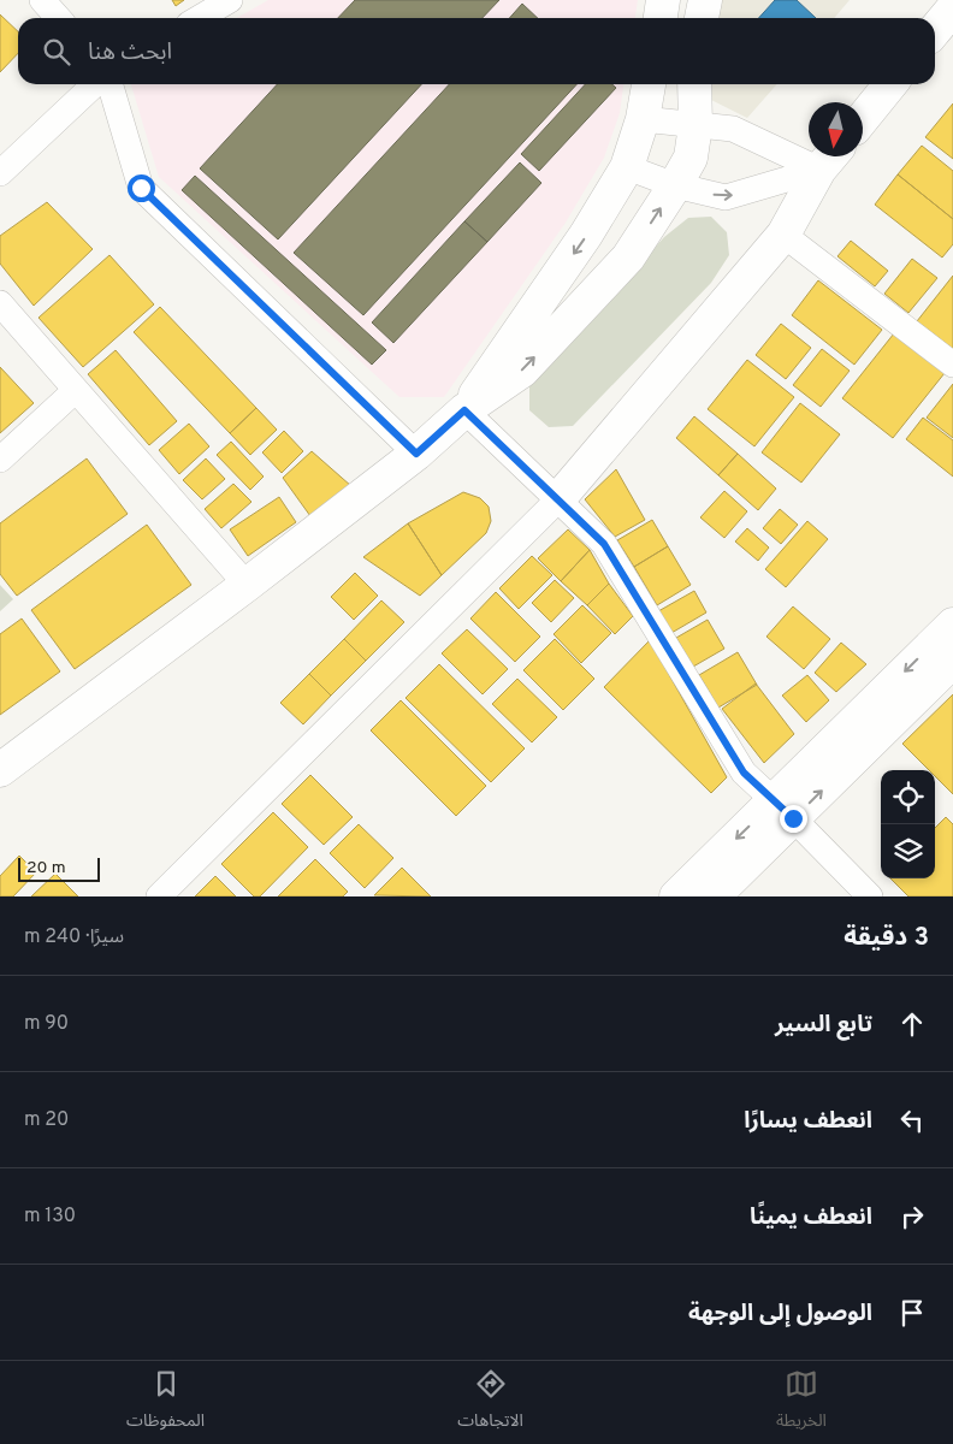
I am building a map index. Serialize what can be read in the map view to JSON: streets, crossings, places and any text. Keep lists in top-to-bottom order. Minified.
{"scale_bar":"20 m","north":"bottom","page":{"search":"ابحث هنا","scale":"20 m","heading":["3 دقيقة","سيرًا · 240 m"],"list":[["تابع السير","90 m"],["انعطف يسارًا","20 m"],["انعطف يمينًا","130 m"],"الوصول إلى الوجهة"],"nav":["الخريطة","الاتجاهات","المحفوظات"]}}
